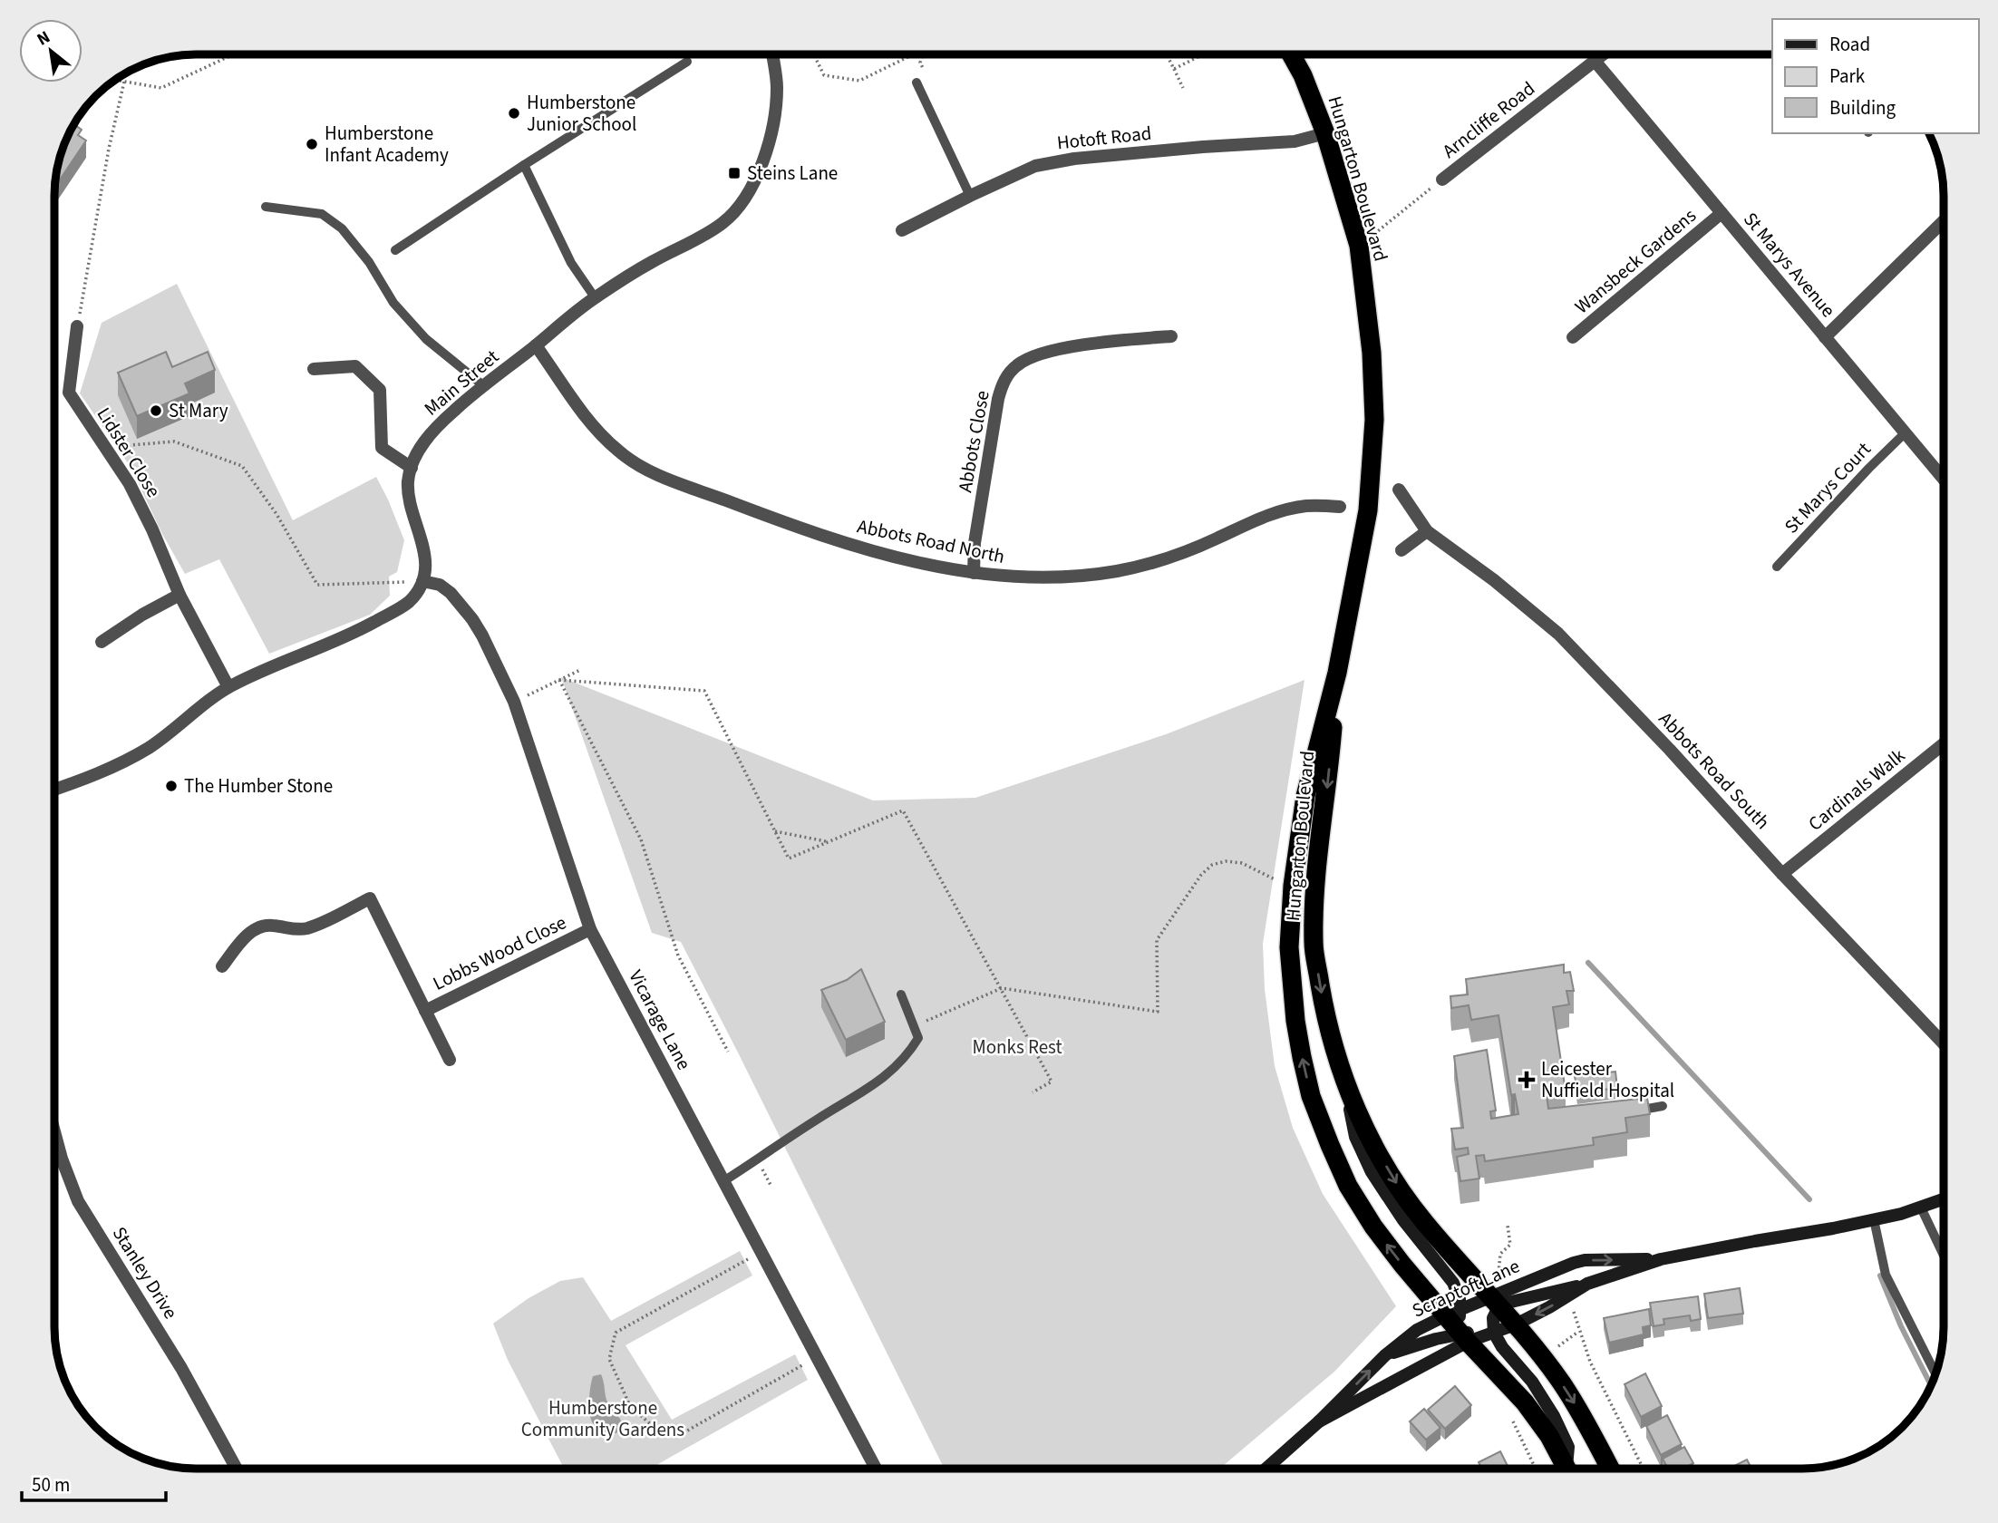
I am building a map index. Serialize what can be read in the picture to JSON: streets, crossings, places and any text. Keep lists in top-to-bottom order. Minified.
{"streets":{"highway":["Hungarton Boulevard"],"street":["Arncliffe Road","Hotoft Road","Wansbeck Gardens","St Marys Avenue","Main Street","Abbots Close","Lidster Close","Abbots Road North","Abbots Road South","Cardinals Walk","Lobbs Wood Close","Vicarage Lane","Stanley Drive","Scraptoft Lane"],"lane":["St Marys Court"]},"crossings":[["Arncliffe Road","St Marys Avenue"],["Hotoft Road","Hungarton Boulevard"],["Hungarton Boulevard","Scraptoft Lane"],["Wansbeck Gardens","St Marys Avenue"],["St Marys Avenue","St Marys Court"],["Main Street","Abbots Road North"],["Main Street","Vicarage Lane"],["Abbots Close","Abbots Road North"],["Abbots Road South","Cardinals Walk"],["Lobbs Wood Close","Vicarage Lane"]],"parks":["Monks Rest","Humberstone Community Gardens"],"places":{"other":["Humberstone Junior School","Humberstone Infant Academy","St Mary","The Humber Stone"],"transit":["Steins Lane"],"health":["Leicester Nuffield Hospital"]},"legend":["Road","Park","Building"],"scale_bar":"50 m","north":"top left"}
